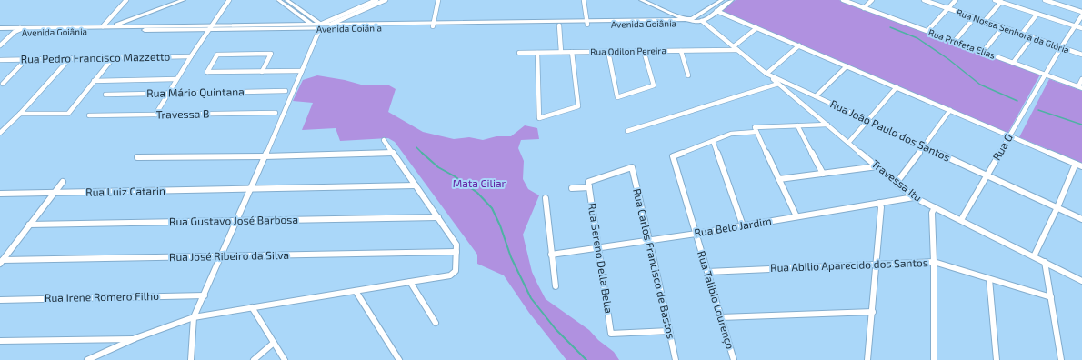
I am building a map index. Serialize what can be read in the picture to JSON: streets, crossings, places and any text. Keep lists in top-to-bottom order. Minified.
{"streets":{"street":["Avenida Goiânia","Rua Nossa Senhora da Glória","Rua Profeta Elias","Rua Odilon Pereira","Rua Pedro Francisco Mazzetto","Rua Mário Quintana","Travessa B","Rua João Paulo dos Santos","Rua G","Travessa Itu","Rua Luiz Catarin","Rua Gustavo José Barbosa","Rua Belo Jardim","Rua José Ribeiro da Silva","Rua Sereno Della Bella","Rua Carlos Francisco de Bastos","Rua Abilio Aparecido dos Santos","Rua Irene Romero Filho","Rua Talibio Lourenço"]},"crossings":[["Avenida Goiânia","Rua João Paulo dos Santos"],["Rua Nossa Senhora da Glória","Rua G"],["Rua Profeta Elias","Rua G"],["Rua Odilon Pereira","Rua João Paulo dos Santos"],["Rua João Paulo dos Santos","Rua G"],["Rua João Paulo dos Santos","Travessa Itu"],["Rua G","Travessa Itu"],["Travessa Itu","Rua Belo Jardim"],["Rua Belo Jardim","Rua Sereno Della Bella"],["Rua Belo Jardim","Rua Carlos Francisco de Bastos"],["Rua Belo Jardim","Rua Talibio Lourenço"],["Rua Sereno Della Bella","Rua Carlos Francisco de Bastos"],["Rua Abilio Aparecido dos Santos","Rua Talibio Lourenço"]],"parks":["Mata Ciliar"]}
